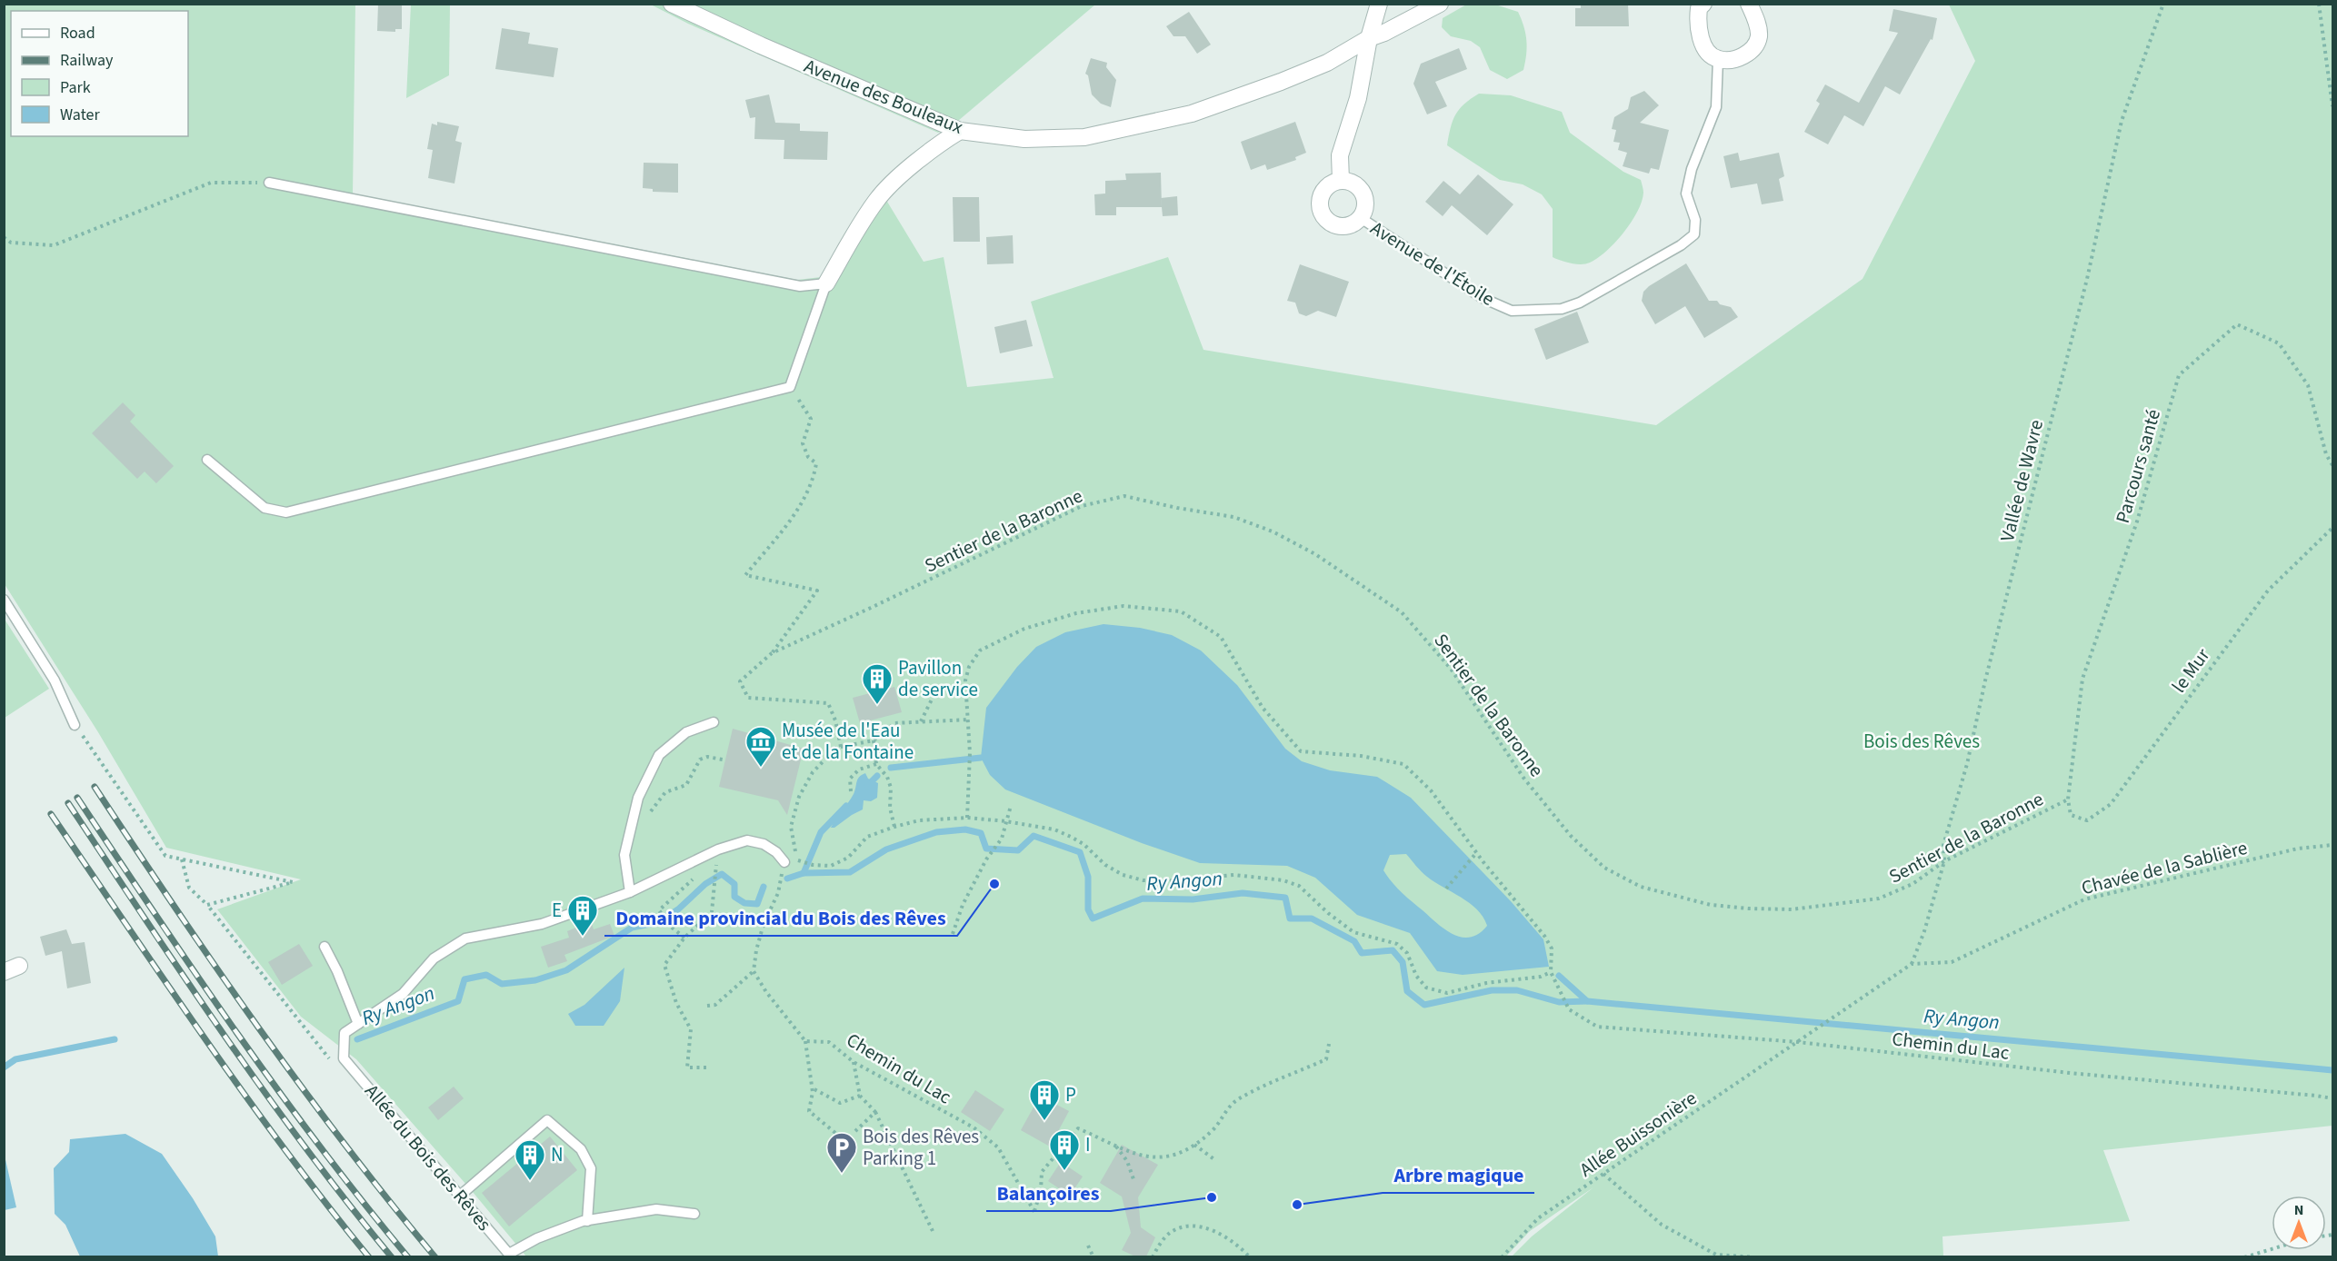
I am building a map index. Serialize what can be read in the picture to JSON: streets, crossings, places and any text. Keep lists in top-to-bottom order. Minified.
{"streets":{"street":["Avenue des Bouleaux"],"lane":["Avenue de l'Étoile","Allée du Bois des Rêves"],"path":["Parcours santé","Vallée de Wavre","Sentier de la Baronne","le Mur","Chavée de la Sablière","Chemin du Lac","Allée Buissonière"]},"crossings":[["Parcours santé","Sentier de la Baronne"],["Parcours santé","le Mur"],["Vallée de Wavre","Sentier de la Baronne"],["Vallée de Wavre","Chavée de la Sablière"],["Vallée de Wavre","Allée Buissonière"],["Chavée de la Sablière","Allée Buissonière"],["Chemin du Lac","Allée Buissonière"]],"water":["Ry Angon"],"parks":["Bois des Rêves"],"places":{"building":["Pavillon de service","E","P","I","N"],"museum":["Musée de l'Eau et de la Fontaine"],"other":["Domaine provincial du Bois des Rêves","Balançoires","Arbre magique"],"parking":["Bois des Rêves Parking 1"]},"legend":["Road","Railway","Park","Water"],"north":"top"}
